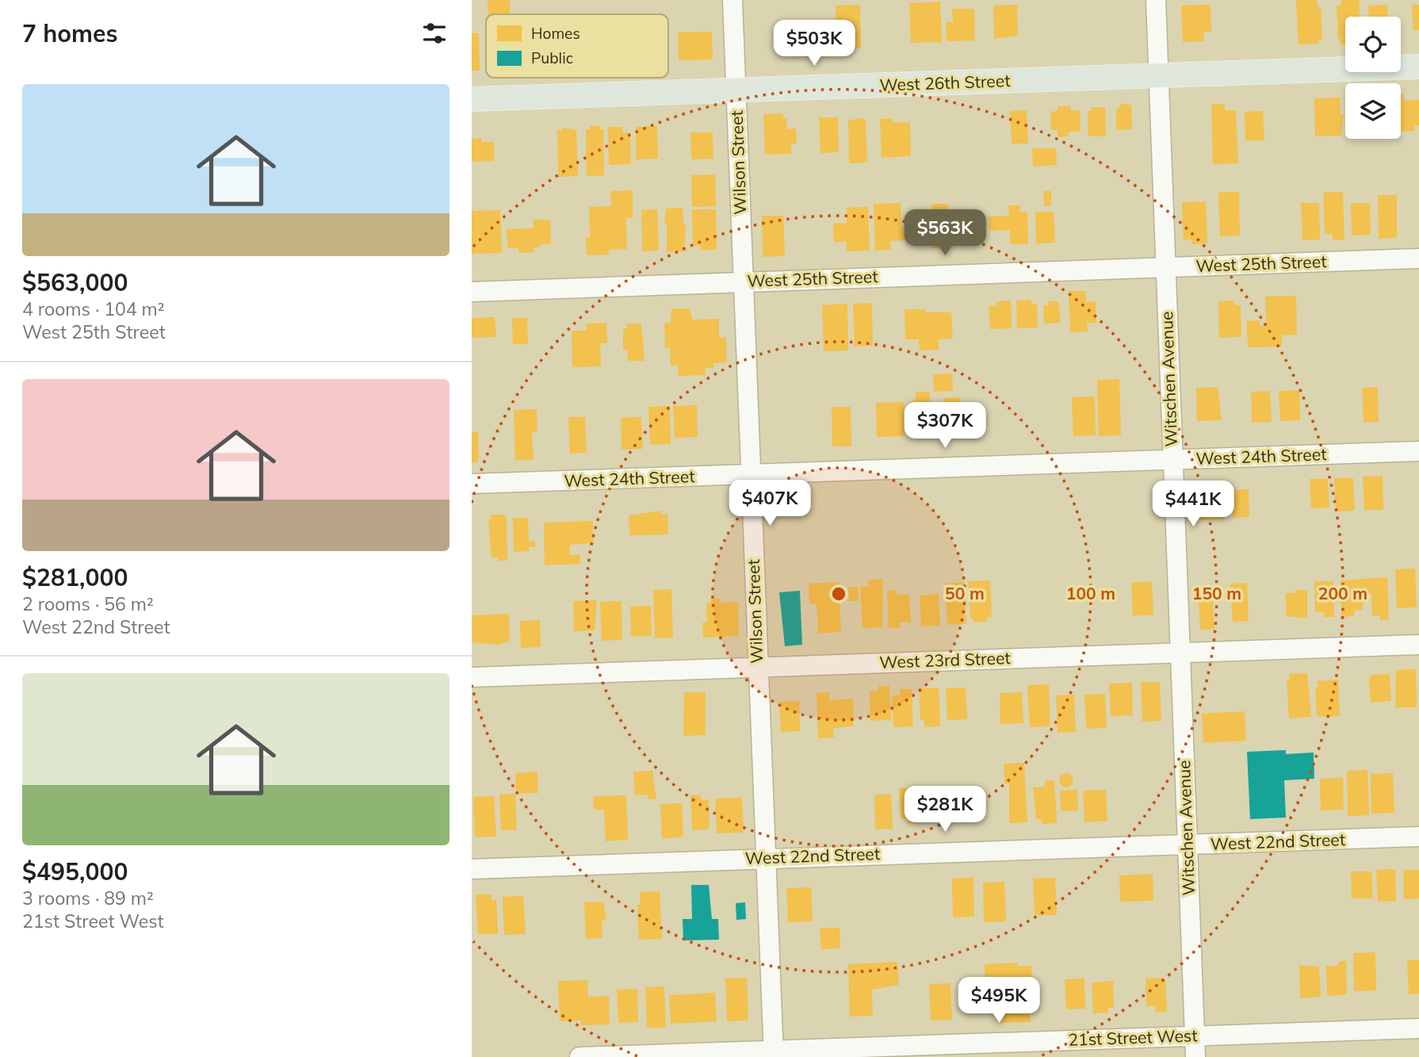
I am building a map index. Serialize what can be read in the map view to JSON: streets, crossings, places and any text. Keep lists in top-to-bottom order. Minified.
{"streets":{"main road":["West 26th Street"],"street":["Wilson Street","West 25th Street","Witschen Avenue","West 24th Street","West 23rd Street","West 22nd Street","21st Street West"]},"crossings":[["West 26th Street","Wilson Street"],["West 26th Street","Witschen Avenue"],["Wilson Street","West 25th Street"],["Wilson Street","West 24th Street"],["Wilson Street","West 23rd Street"],["Wilson Street","West 22nd Street"],["Wilson Street","21st Street West"],["West 25th Street","Witschen Avenue"],["Witschen Avenue","West 24th Street"],["Witschen Avenue","West 23rd Street"],["Witschen Avenue","West 22nd Street"],["Witschen Avenue","21st Street West"]],"legend":["Homes","Public"],"page":{"heading":"7 homes","price":["$503K","$563K","$307K","$407K","$441K","$281K","$495K"],"list":[{"name":"$563,000","note":"4 rooms · 104 m² · West 25th Street"},{"name":"$281,000","note":"2 rooms · 56 m² · West 22nd Street"},{"name":"$495,000","note":"3 rooms · 89 m² · 21st Street West"}]},"rings":["50 m","100 m","150 m","200 m"]}
